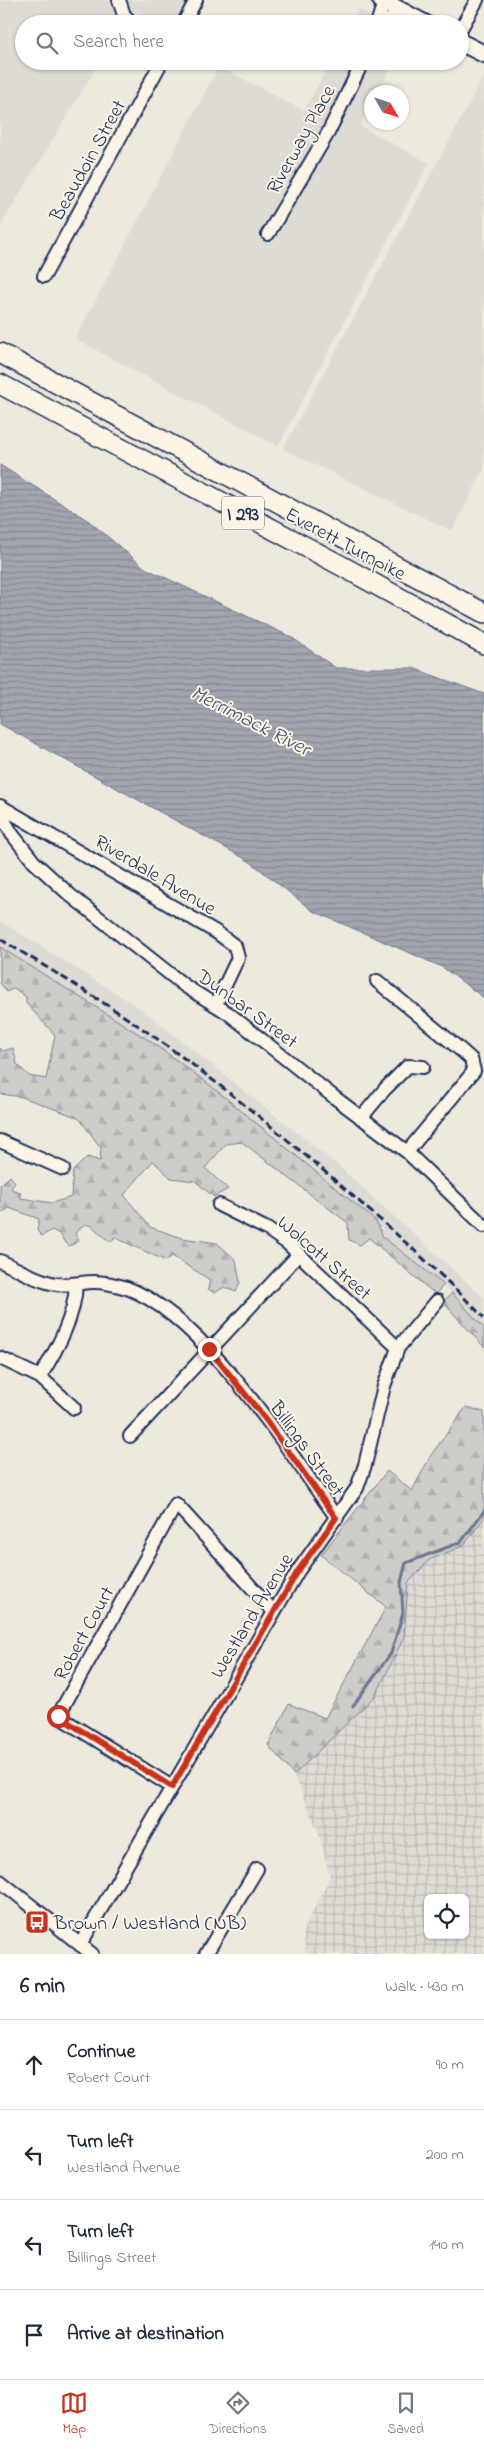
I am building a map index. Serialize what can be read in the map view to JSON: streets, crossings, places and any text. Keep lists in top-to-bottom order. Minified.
{"streets":{"highway":["I 293","Everett Turnpike"],"street":["Riverway Place","Beaudoin Street","Riverdale Avenue","Dunbar Street","Wolcott Street","Billings Street","Westland Avenue","Robert Court"]},"crossings":[["Riverdale Avenue","Dunbar Street"],["Wolcott Street","Westland Avenue"],["Billings Street","Westland Avenue"],["Westland Avenue","Robert Court"]],"water":["Merrimack River"],"places":{"bus stop":["Brown / Westland (NB)"]},"north":"bottom right","page":{"search":"Search here","heading":["6 min","Walk · 430 m"],"list":[["Continue","Robert Court","90 m"],["Turn left","Westland Avenue","200 m"],["Turn left","Billings Street","140 m"],"Arrive at destination"],"nav":["Map","Directions","Saved"]}}
